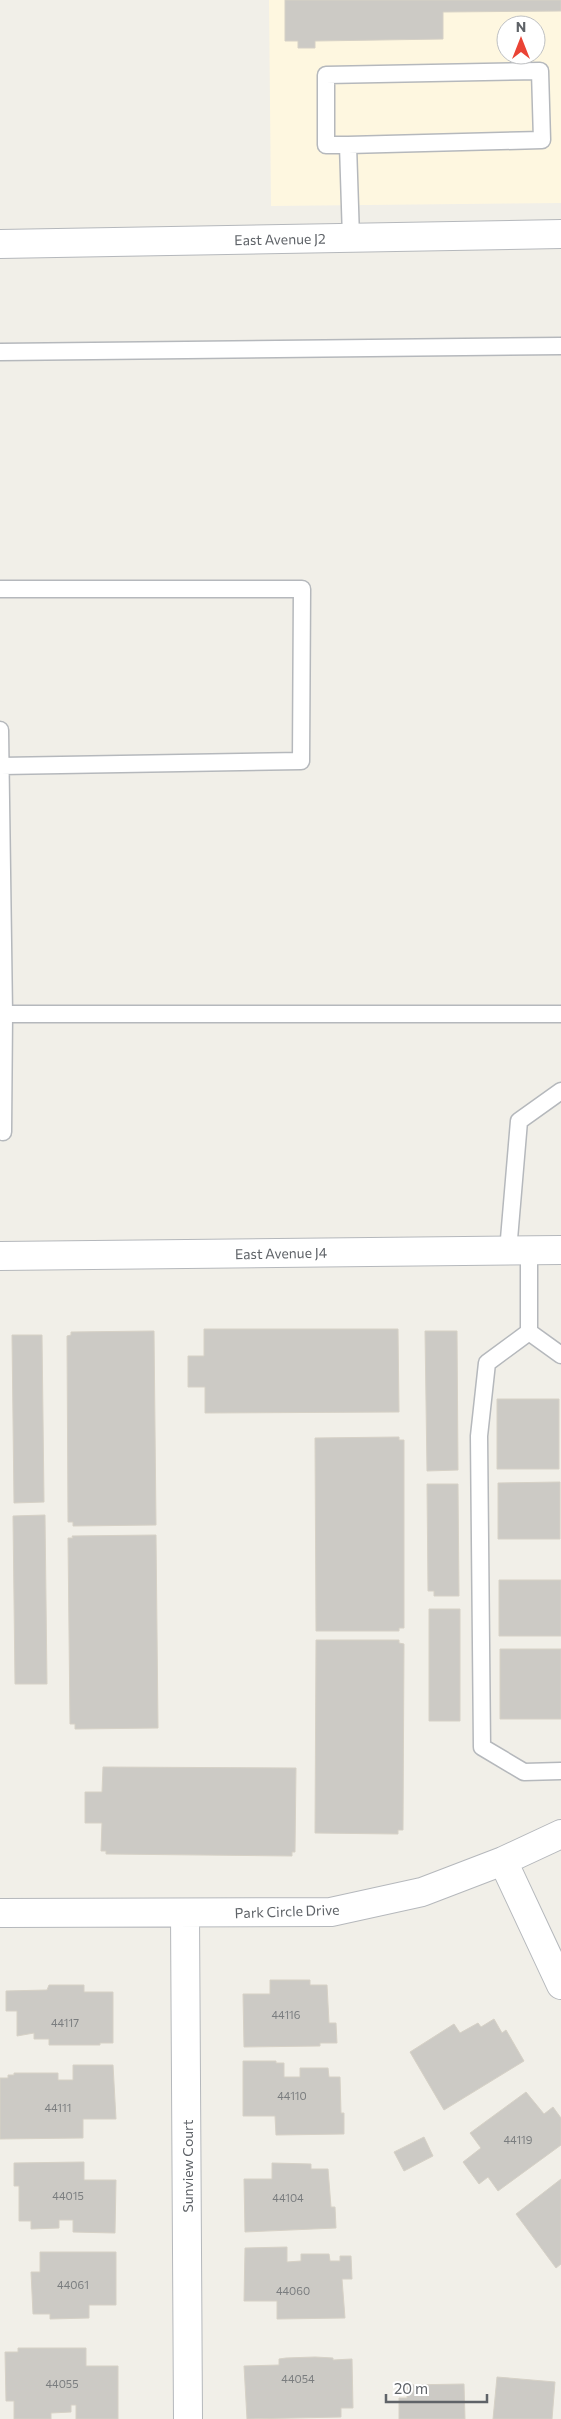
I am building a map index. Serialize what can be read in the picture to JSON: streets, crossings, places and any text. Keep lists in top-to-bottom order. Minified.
{"streets":{"street":["East Avenue J2","East Avenue J4","Park Circle Drive","Sunview Court"]},"crossings":[["Park Circle Drive","Sunview Court"]],"house_numbers":["44116","44117","44110","44111","44119","44015","44104","44061","44060","44054","44055"],"scale_bar":"20 m","north":"top"}
